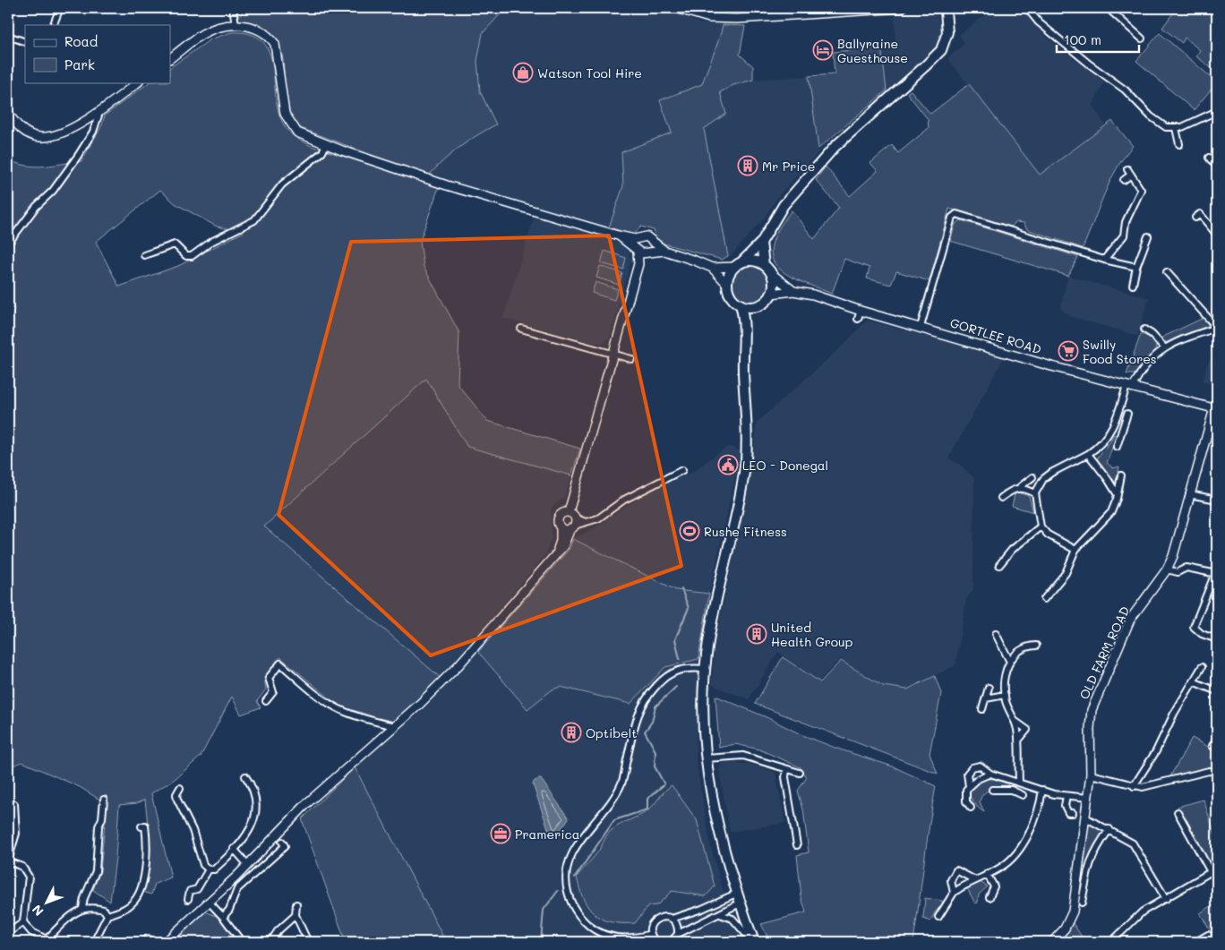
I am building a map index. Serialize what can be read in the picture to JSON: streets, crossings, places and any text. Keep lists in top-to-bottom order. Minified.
{"streets":{"street":["GORTLEE ROAD","OLD FARM ROAD"]},"crossings":[["GORTLEE ROAD","OLD FARM ROAD"]],"places":{"hotel":["Ballyraine Guesthouse"],"shop":["Watson Tool Hire"],"building":["Mr Price","United Health Group","Optibelt"],"supermarket":["Swilly Food Stores"],"public building":["LEO - Donegal"],"sports":["Rushe Fitness"],"office":["Pramerica"]},"legend":["Road","Park"],"scale_bar":"100 m","north":"bottom left"}
